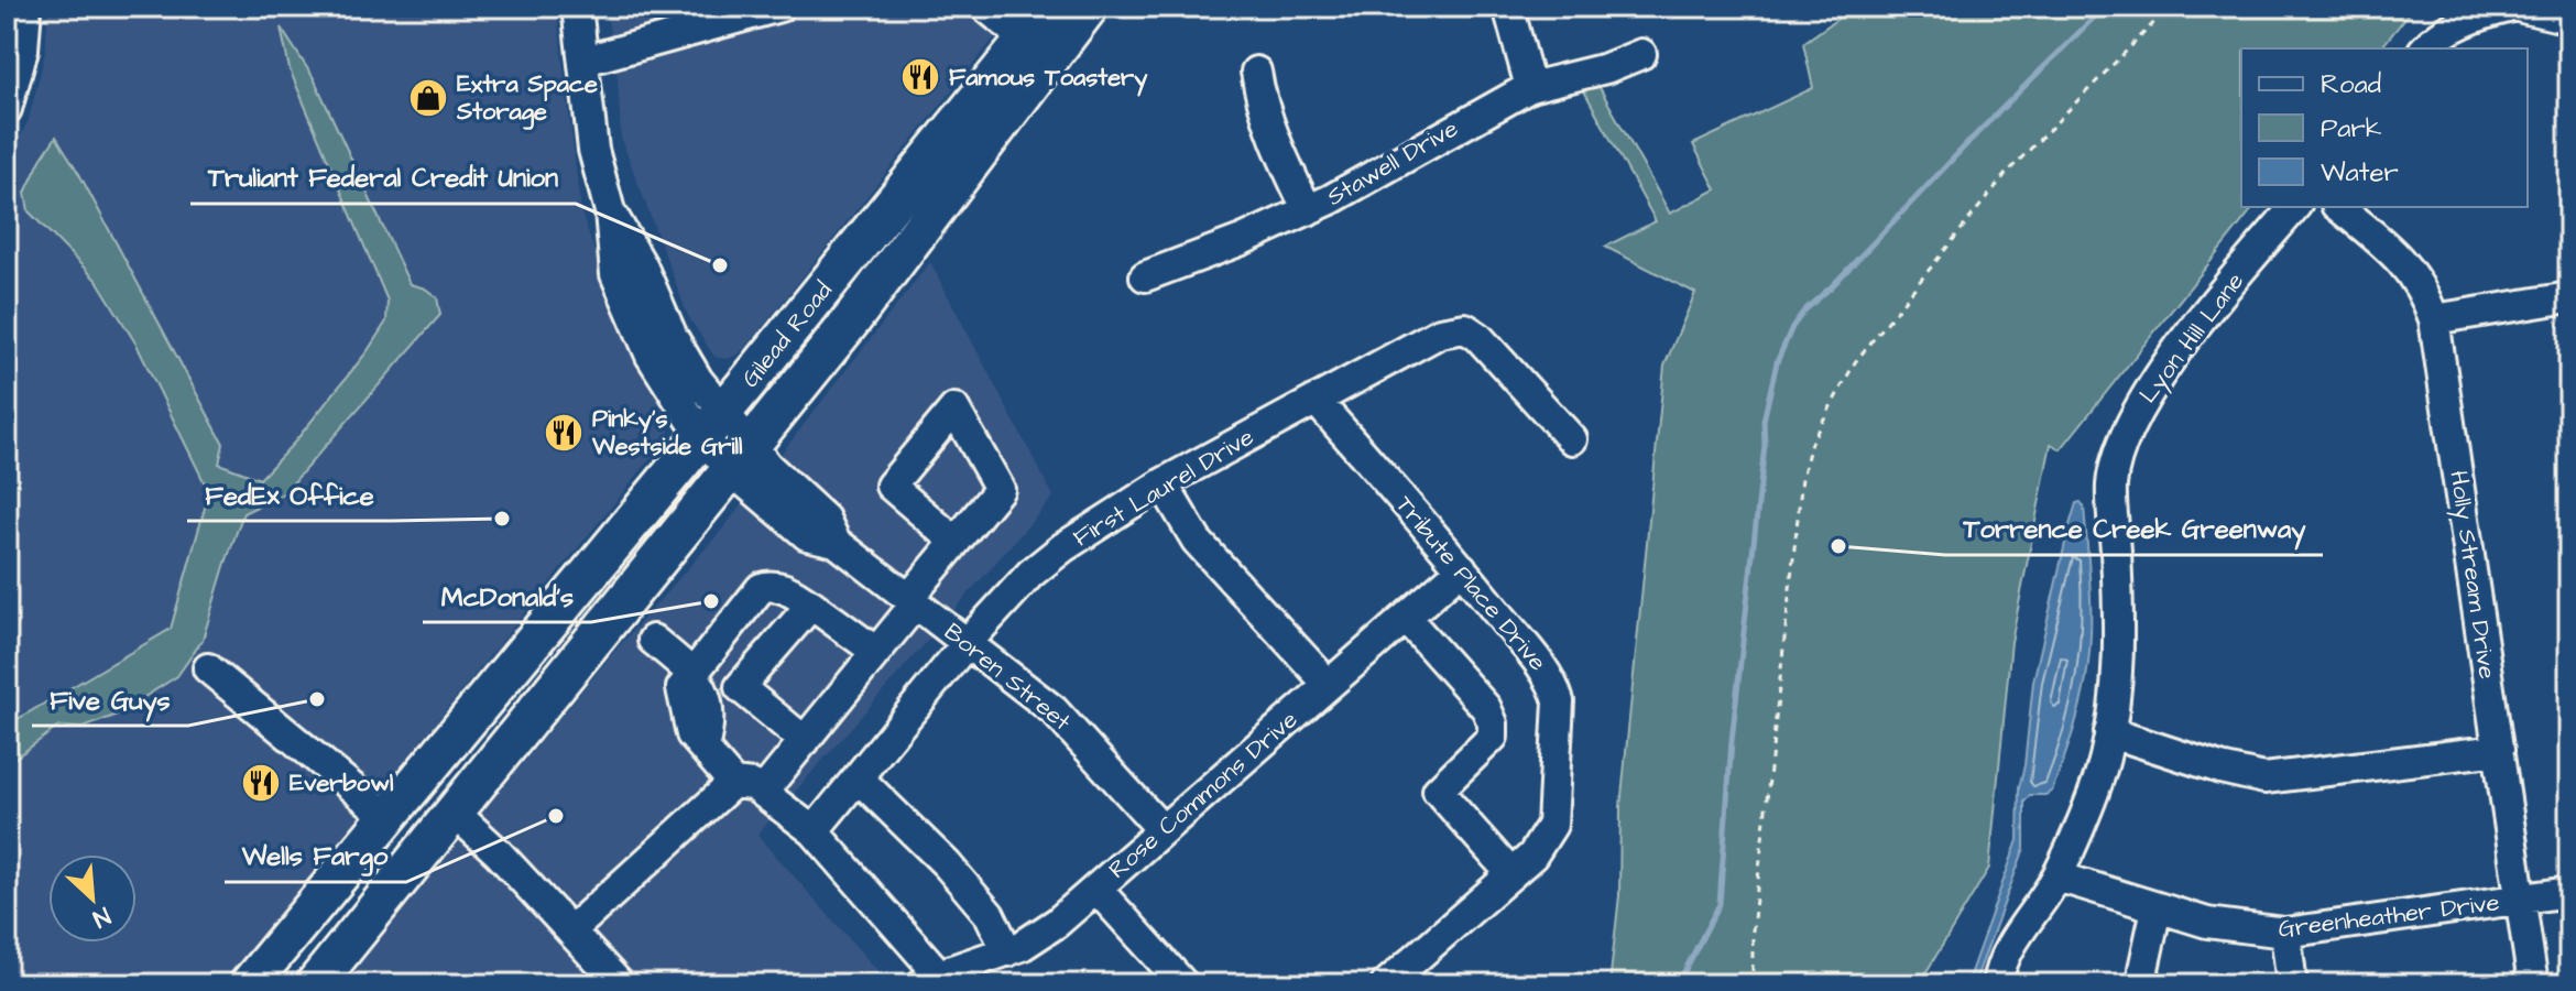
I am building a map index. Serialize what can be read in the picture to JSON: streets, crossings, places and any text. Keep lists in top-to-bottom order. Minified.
{"streets":{"main road":["Gilead Road"],"street":["Stawell Drive","Lyon Hill Lane","First Laurel Drive","Holly Stream Drive","Tribute Place Drive","Boren Street","Rose Commons Drive","Greenheather Drive"]},"crossings":[["Gilead Road","Boren Street"],["Lyon Hill Lane","Greenheather Drive"],["First Laurel Drive","Tribute Place Drive"],["First Laurel Drive","Boren Street"],["Holly Stream Drive","Greenheather Drive"],["Tribute Place Drive","Rose Commons Drive"],["Boren Street","Rose Commons Drive"]],"places":{"restaurant":["Famous Toastery","Pinky's Westside Grill","Everbowl"],"shop":["Extra Space Storage"],"other":["Truliant Federal Credit Union","FedEx Office","Torrence Creek Greenway","McDonald's","Five Guys","Wells Fargo"]},"legend":["Road","Park","Water"],"north":"bottom right"}
